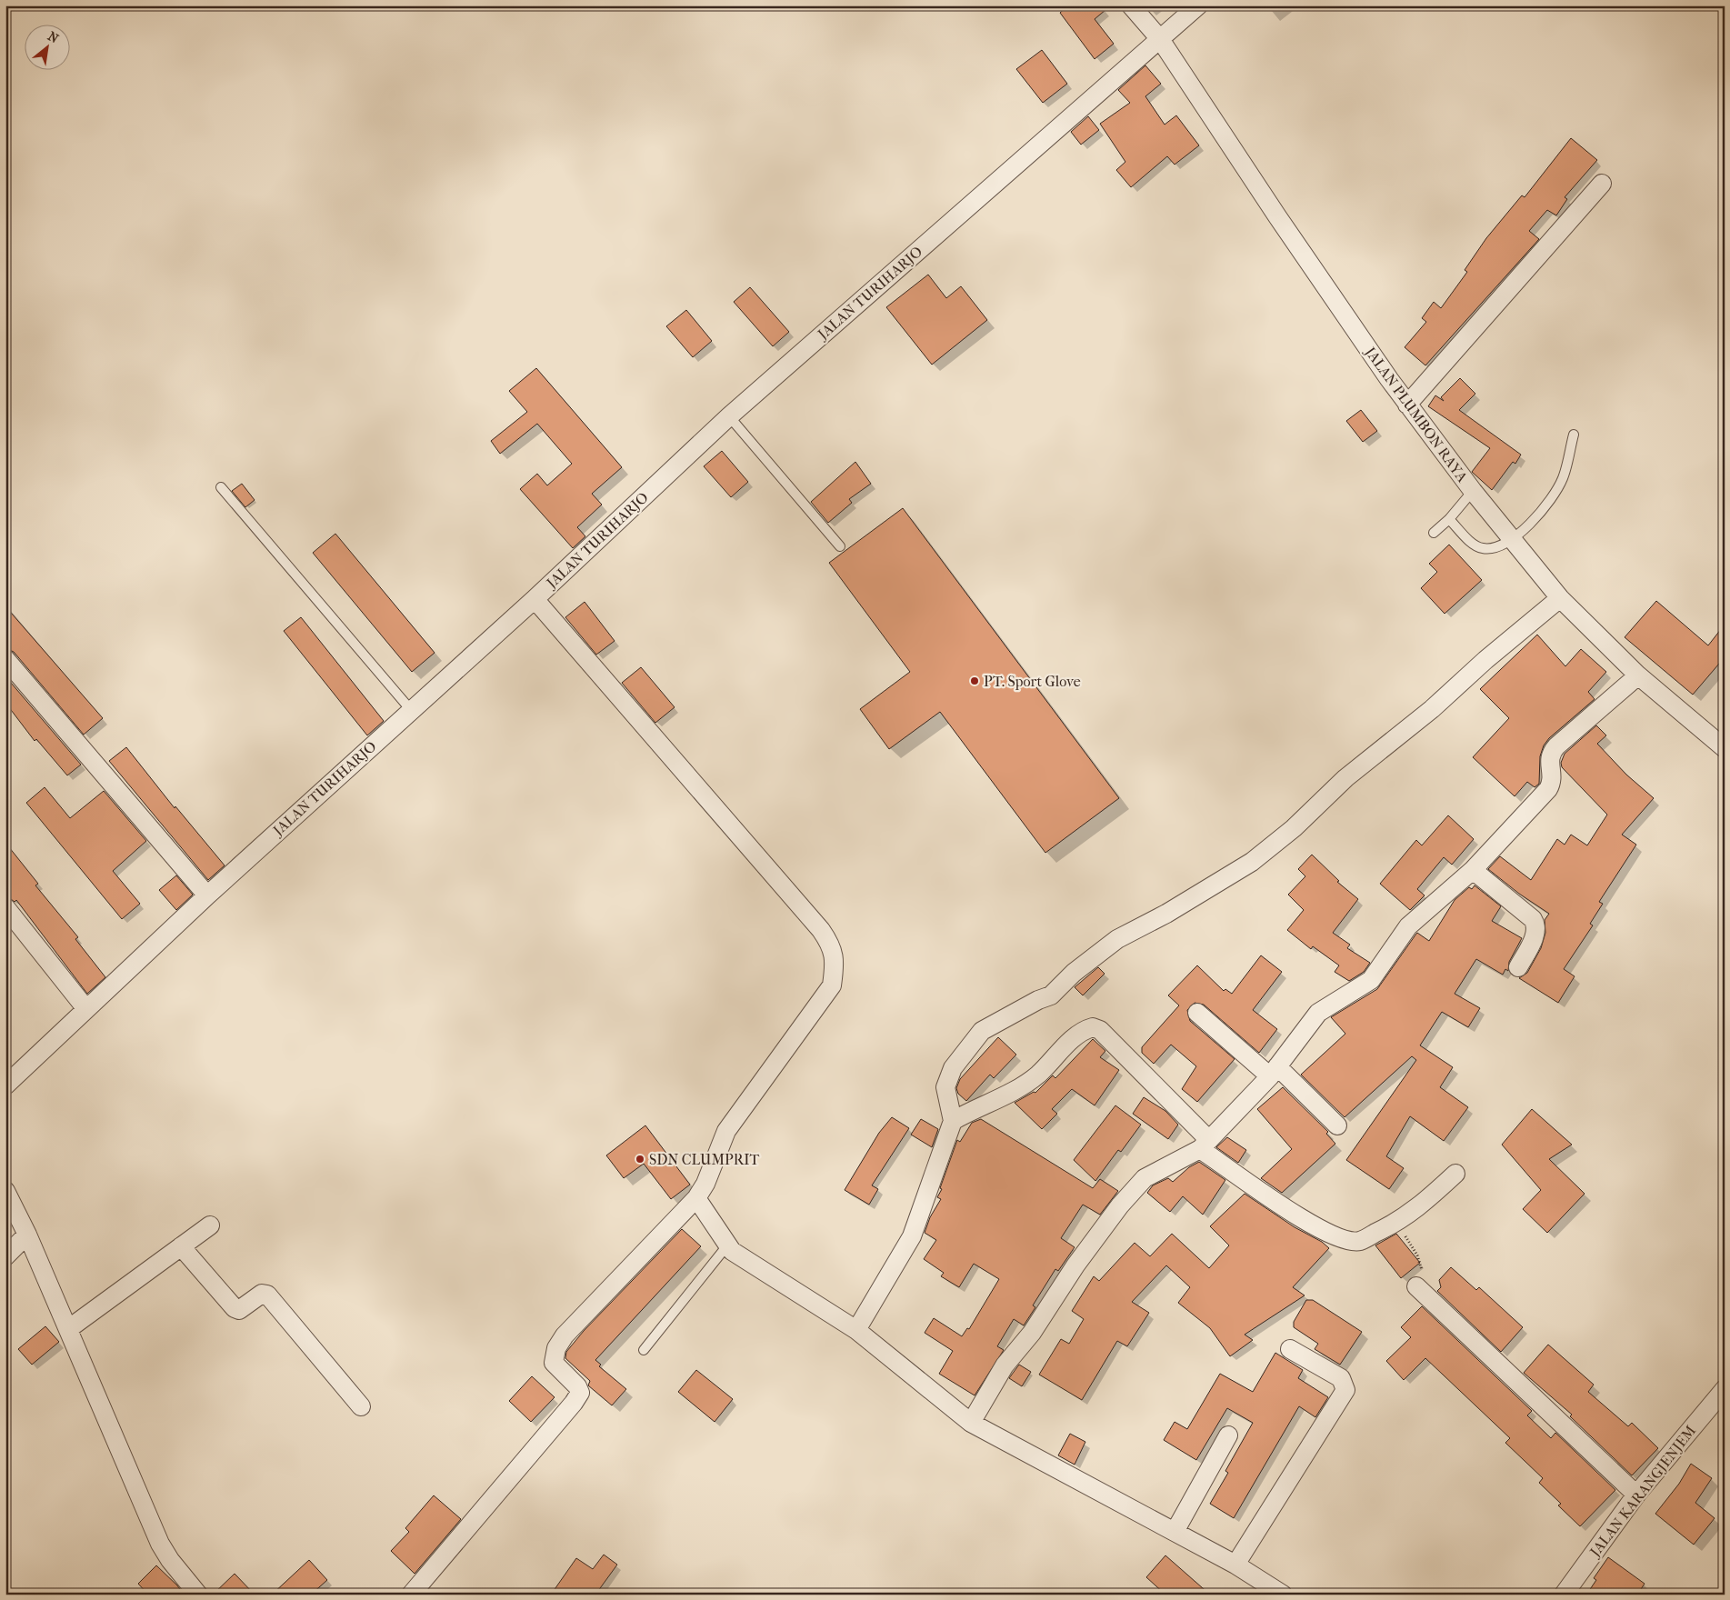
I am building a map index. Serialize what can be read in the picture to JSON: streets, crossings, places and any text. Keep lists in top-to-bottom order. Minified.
{"streets":{"street":["JALAN TURIHARJO","JALAN PLUMBON RAYA","JALAN KARANGJENJEM"]},"crossings":[["JALAN TURIHARJO","JALAN PLUMBON RAYA"]],"places":["PT. Sport Glove","SDN CLUMPRIT"],"north":"top right"}
